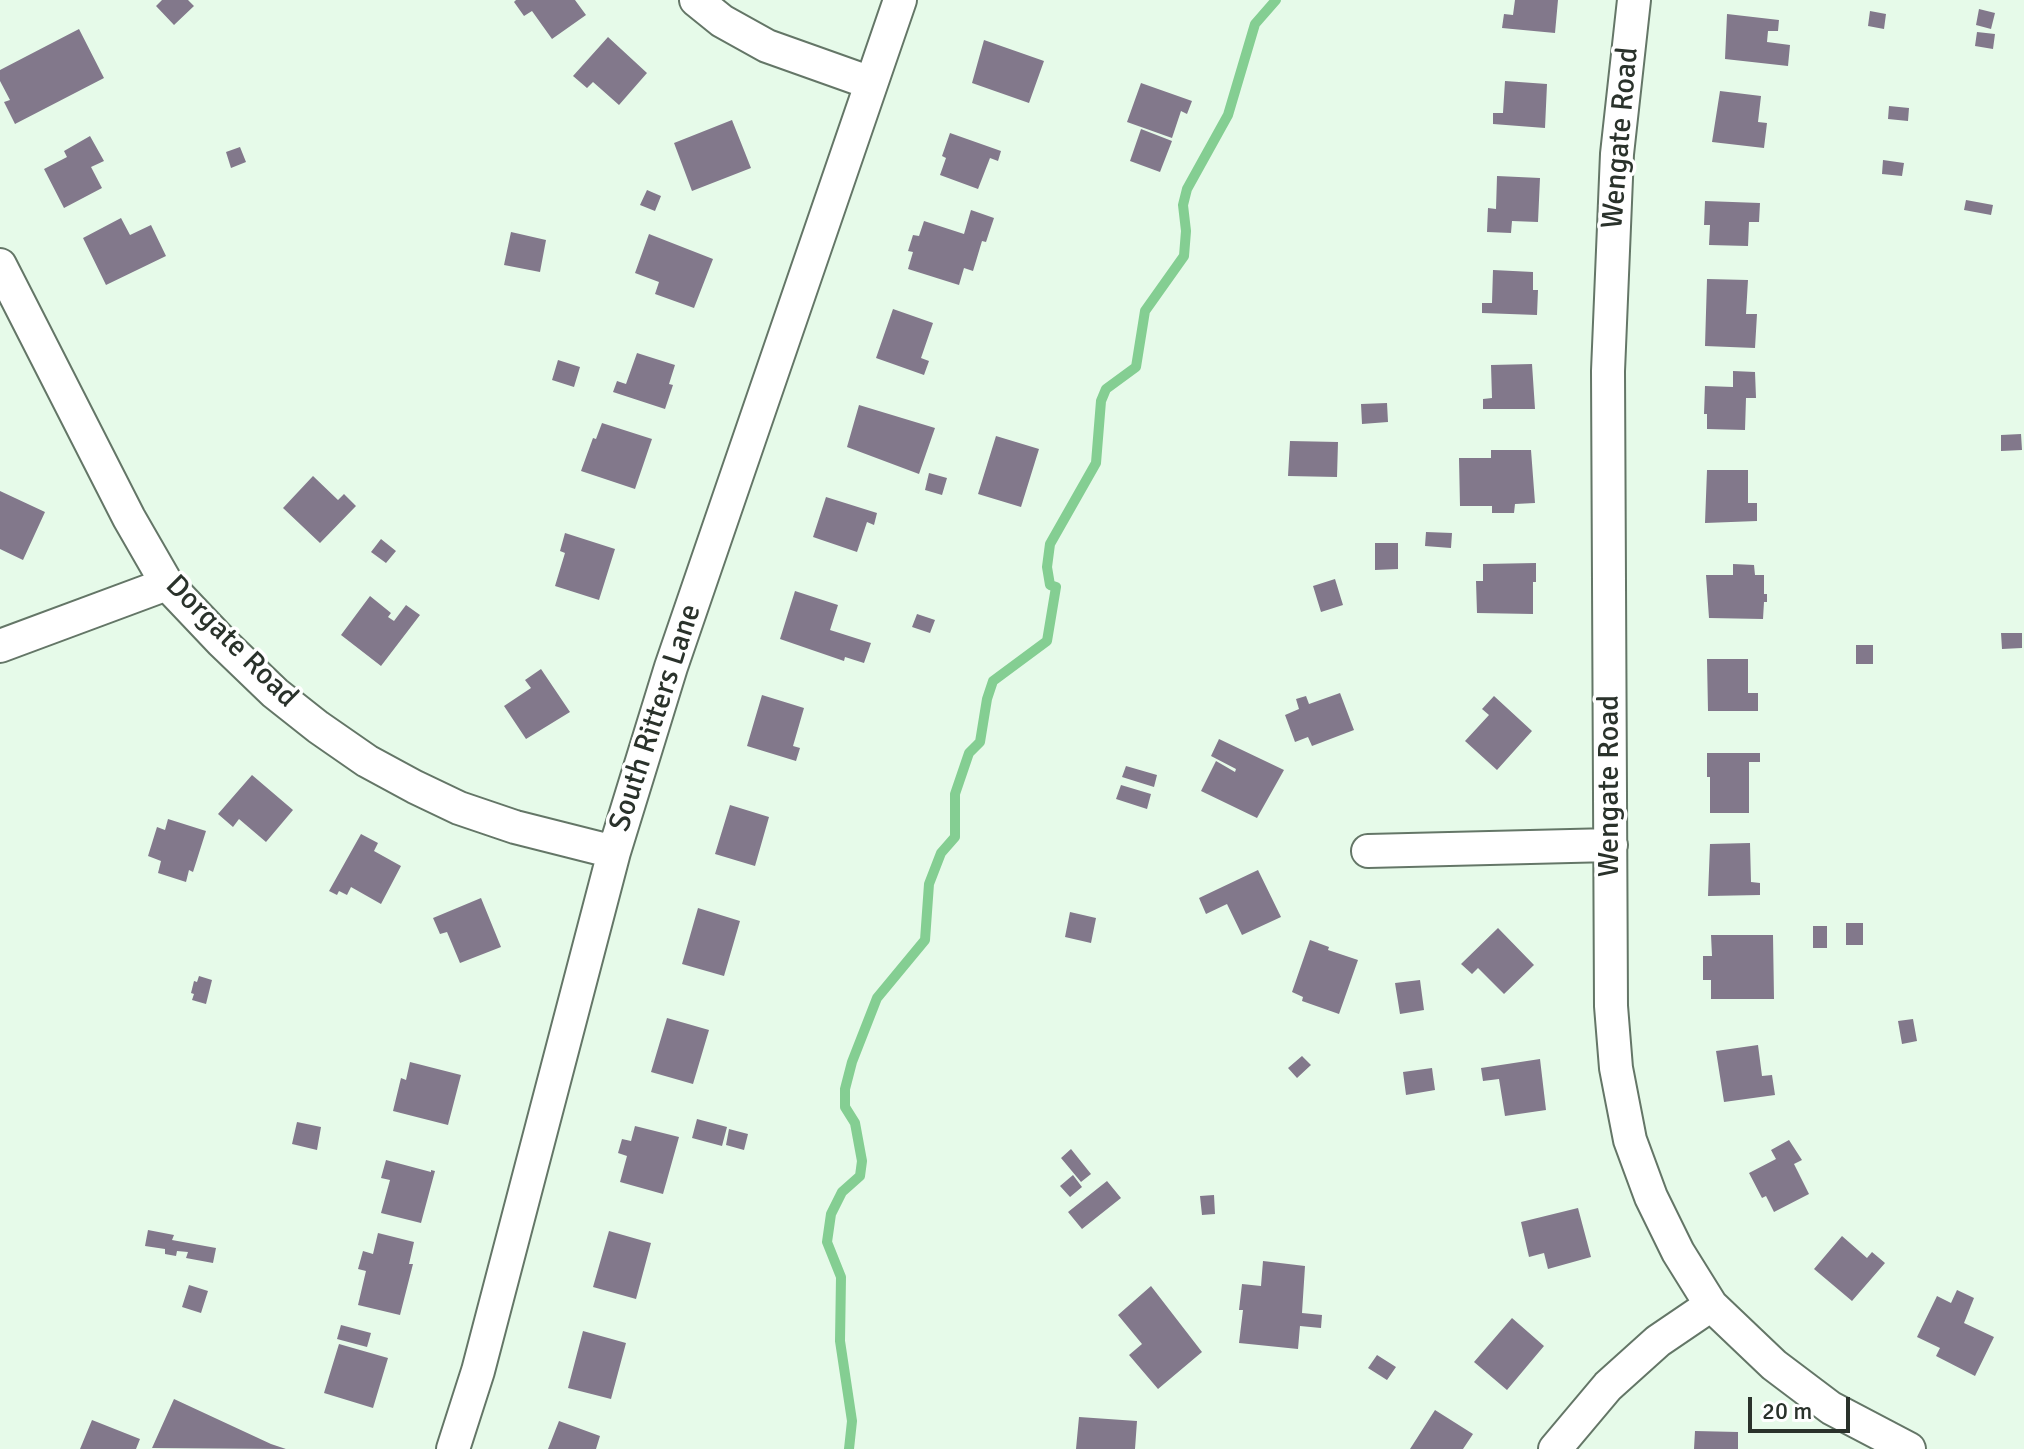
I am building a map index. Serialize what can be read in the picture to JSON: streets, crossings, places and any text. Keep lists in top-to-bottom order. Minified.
{"streets":{"street":["Wengate Road","Dorgate Road","South Ritters Lane"]},"crossings":[["Dorgate Road","South Ritters Lane"]],"scale_bar":"20 m"}
